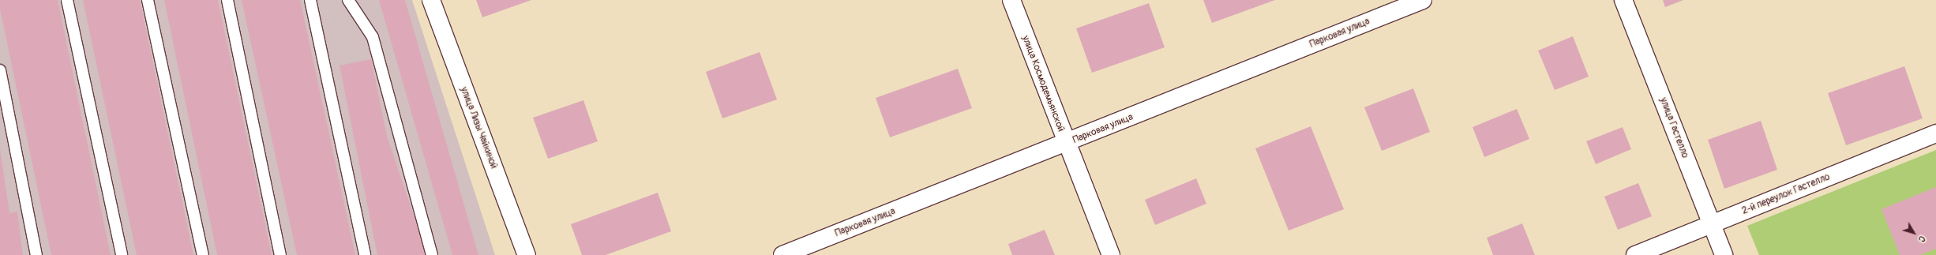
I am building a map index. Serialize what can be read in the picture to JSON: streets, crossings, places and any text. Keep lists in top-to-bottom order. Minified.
{"streets":{"street":["Парковая улица","улица Космодемьянской","улица Лизы Чайкиной","улица Гастелло","2-й переулок Гастелло"]},"crossings":[["Парковая улица","улица Космодемьянской"],["улица Гастелло","2-й переулок Гастелло"]],"north":"bottom right"}
